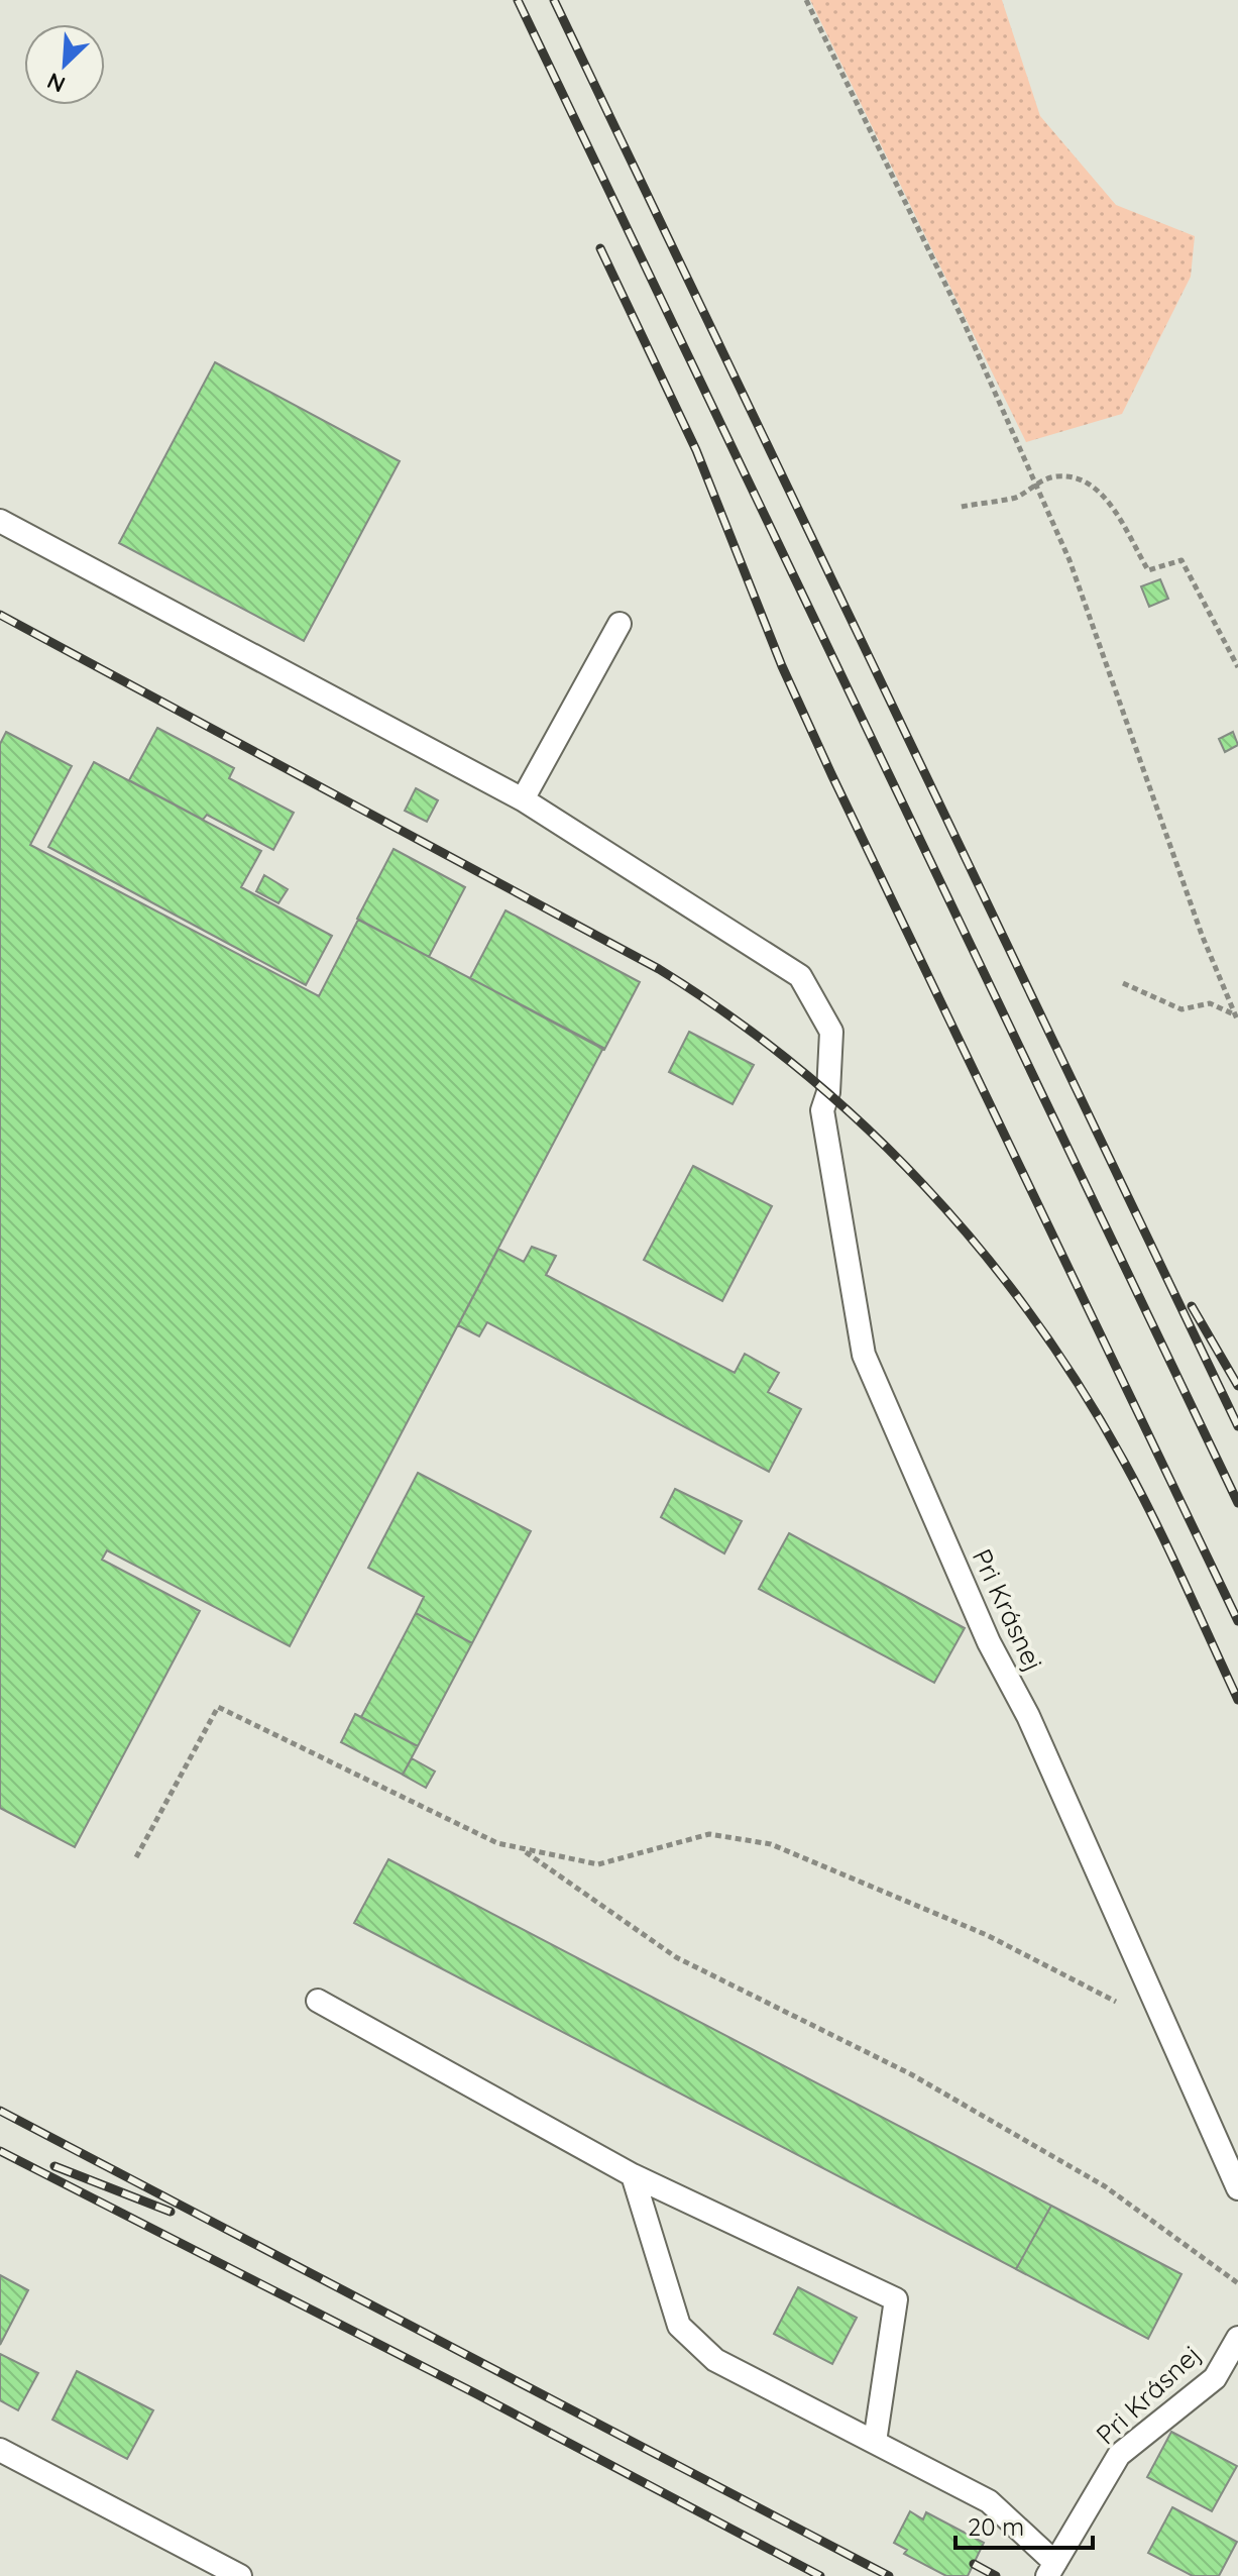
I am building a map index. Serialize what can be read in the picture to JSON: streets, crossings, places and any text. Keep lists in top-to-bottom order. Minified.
{"streets":{"lane":["Pri Krásnej"]},"scale_bar":"20 m","north":"bottom left"}
